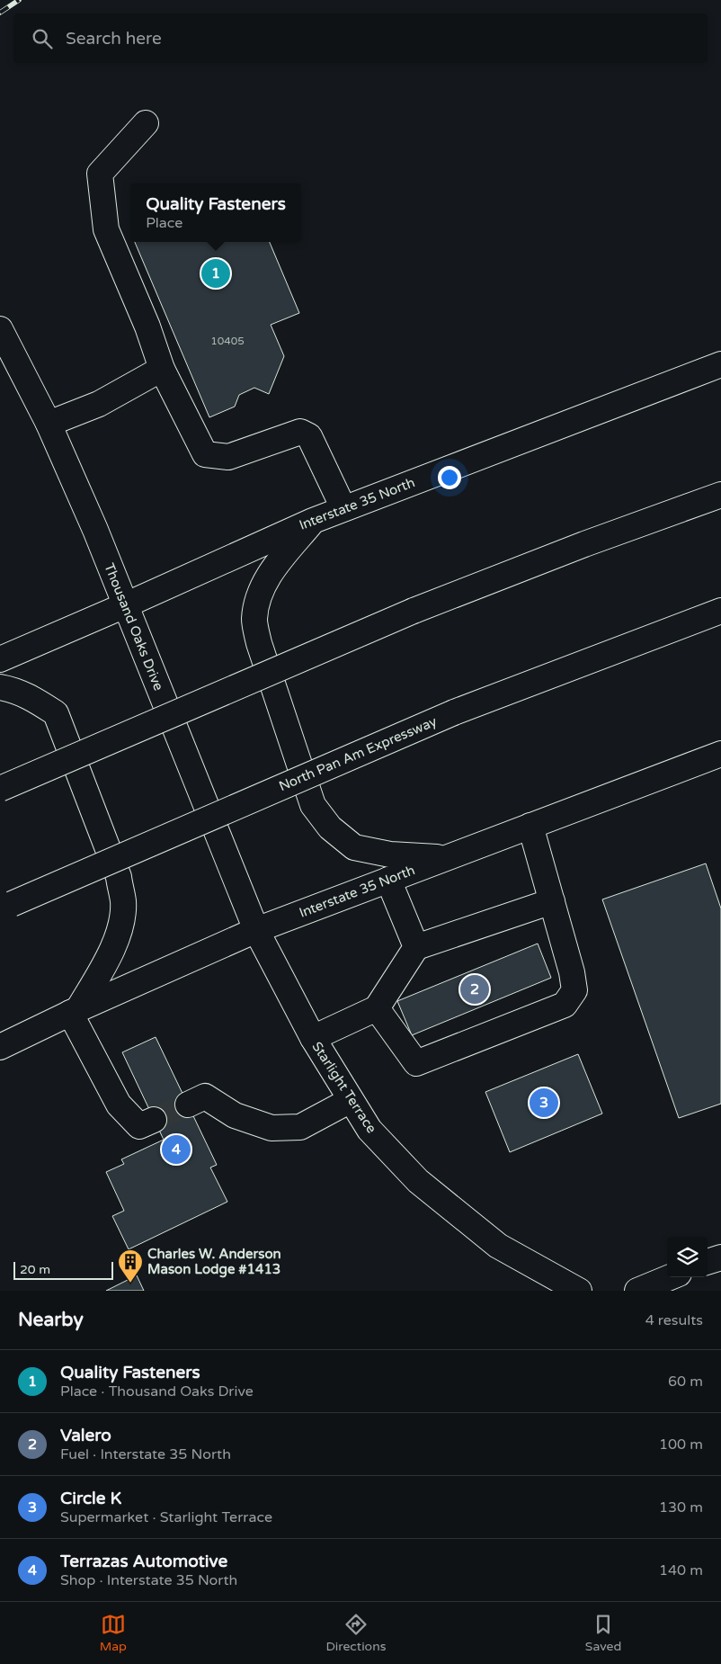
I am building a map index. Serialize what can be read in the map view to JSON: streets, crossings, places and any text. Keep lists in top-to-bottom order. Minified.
{"streets":{"main road":["Interstate 35 North","Thousand Oaks Drive","North Pan Am Expressway","Starlight Terrace"]},"crossings":[["Interstate 35 North","Thousand Oaks Drive"],["Interstate 35 North","Starlight Terrace"],["Thousand Oaks Drive","Starlight Terrace"]],"places":{"building":["Charles W. Anderson Mason Lodge #1413"]},"house_numbers":["10405"],"scale_bar":"20 m","page":{"search":"Search here","popup":["Quality Fasteners","Place"],"pins":["1","2","3","4"],"scale":"20 m","heading":["Nearby","4 results"],"list":[{"mark":"1","name":"Quality Fasteners","note":"Place · Thousand Oaks Drive","value":"60 m"},{"mark":"2","name":"Valero","note":"Fuel · Interstate 35 North","value":"100 m"},{"mark":"3","name":"Circle K","note":"Supermarket · Starlight Terrace","value":"130 m"},{"mark":"4","name":"Terrazas Automotive","note":"Shop · Interstate 35 North","value":"140 m"}],"nav":["Map","Directions","Saved"]}}
